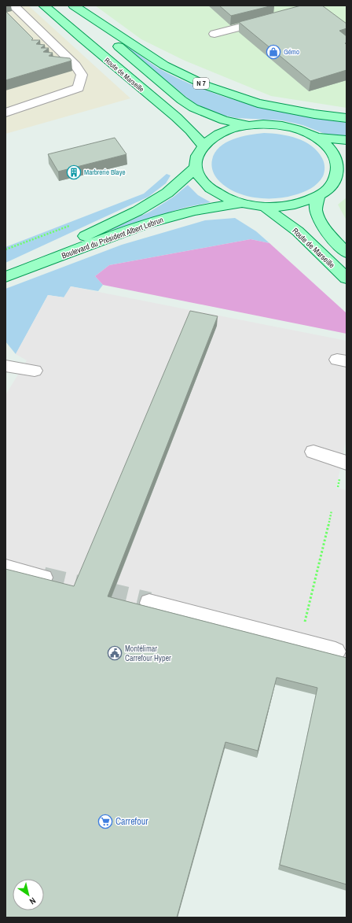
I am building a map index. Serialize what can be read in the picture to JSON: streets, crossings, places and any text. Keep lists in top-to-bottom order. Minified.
{"streets":{"main road":["Route de Marseille","N 7","Boulevard du Président Albert Lebrun"]},"places":{"shop":["Gémo"],"building":["Marbrerie Blaye"],"public building":["Montélimar Carrefour Hyper"],"supermarket":["Carrefour"]},"north":"bottom right"}
